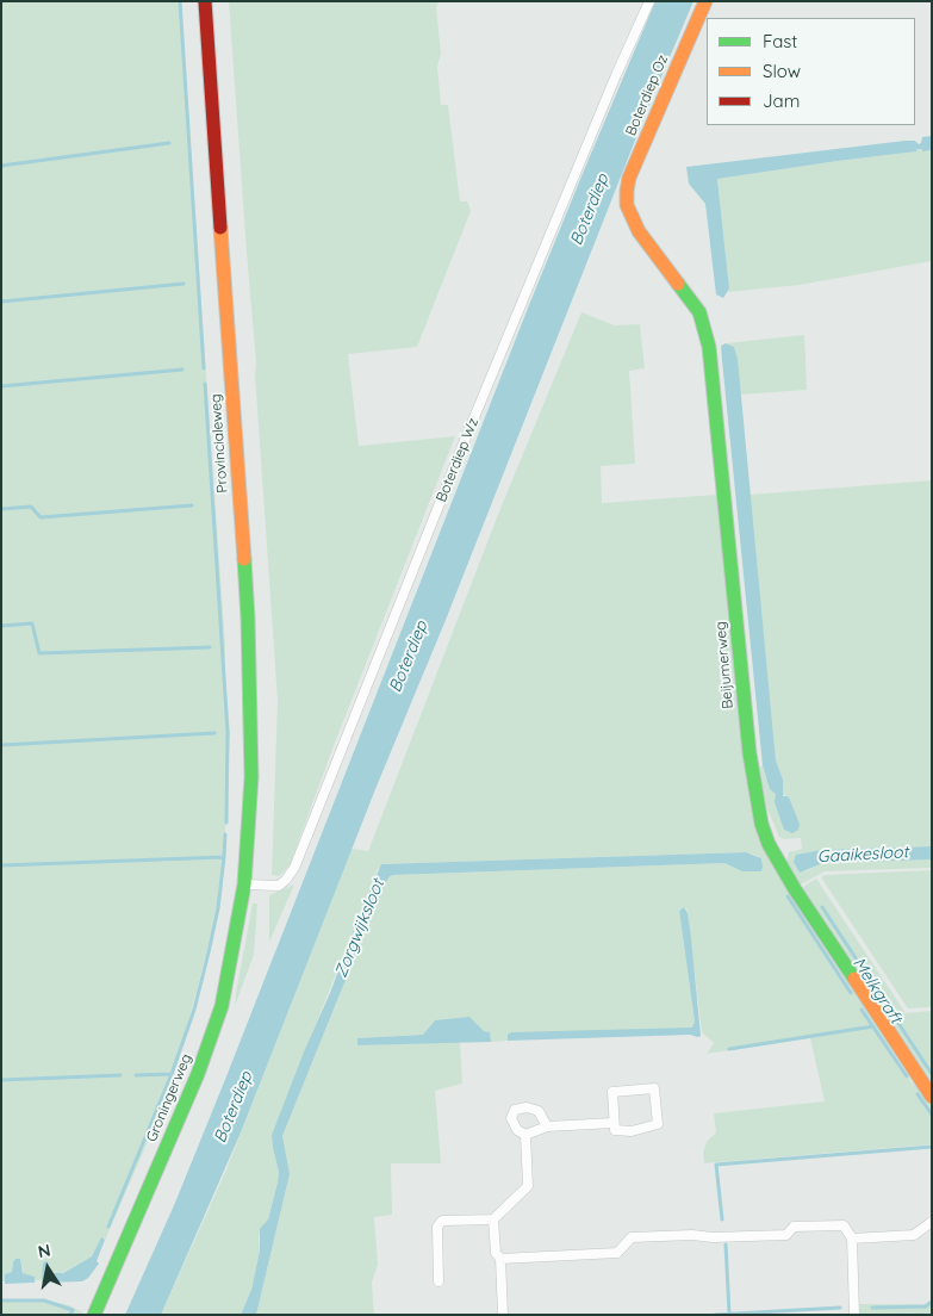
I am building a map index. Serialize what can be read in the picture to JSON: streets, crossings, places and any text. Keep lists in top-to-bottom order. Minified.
{"streets":{"main road":["Boterdiep Oz","Provincialeweg","Beijumerweg","Groningerweg"],"street":["Boterdiep Wz"]},"crossings":[["Boterdiep Oz","Beijumerweg"],["Provincialeweg","Boterdiep Wz"],["Provincialeweg","Groningerweg"],["Boterdiep Wz","Groningerweg"]],"water":["Boterdiep","Gaaikesloot","Zorgwijksloot","Melkgraft"],"legend":["Fast","Slow","Jam"],"north":"top"}
